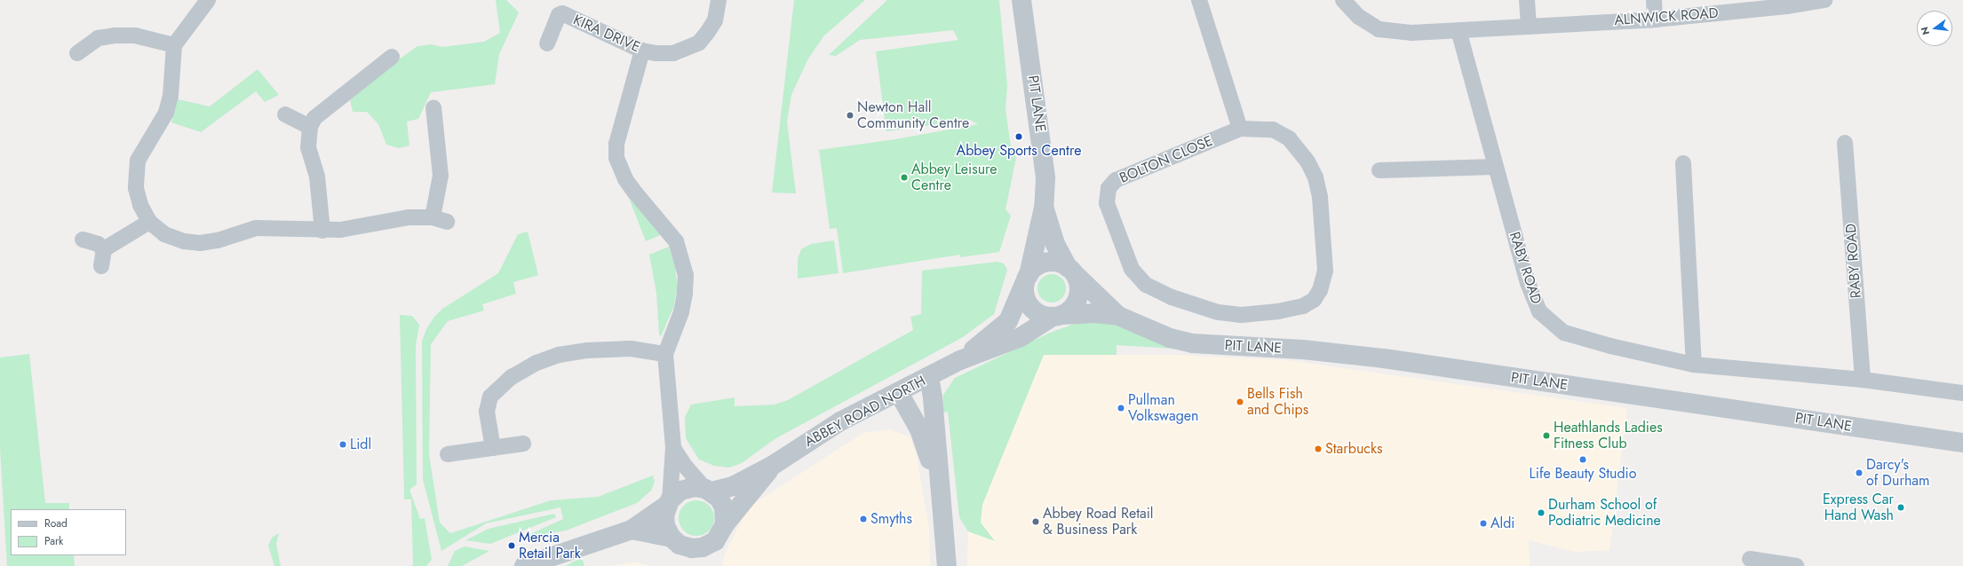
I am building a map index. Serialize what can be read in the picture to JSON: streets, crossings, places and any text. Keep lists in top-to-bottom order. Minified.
{"streets":{"street":["ALNWICK ROAD","KIRA DRIVE","PIT LANE","BOLTON CLOSE","RABY ROAD","ABBEY ROAD NORTH"]},"crossings":[["ALNWICK ROAD","RABY ROAD"]],"places":["Newton Hall Community Centre","Abbey Sports Centre","Abbey Leisure Centre","Bells Fish and Chips","Pullman Volkswagen","Heathlands Ladies Fitness Club","Lidl","Starbucks","Life Beauty Studio","Darcy's of Durham","Express Car Hand Wash","Durham School of Podiatric Medicine","Smyths","Abbey Road Retail & Business Park","Aldi","Mercia Retail Park"],"legend":["Road","Park"],"north":"left"}
